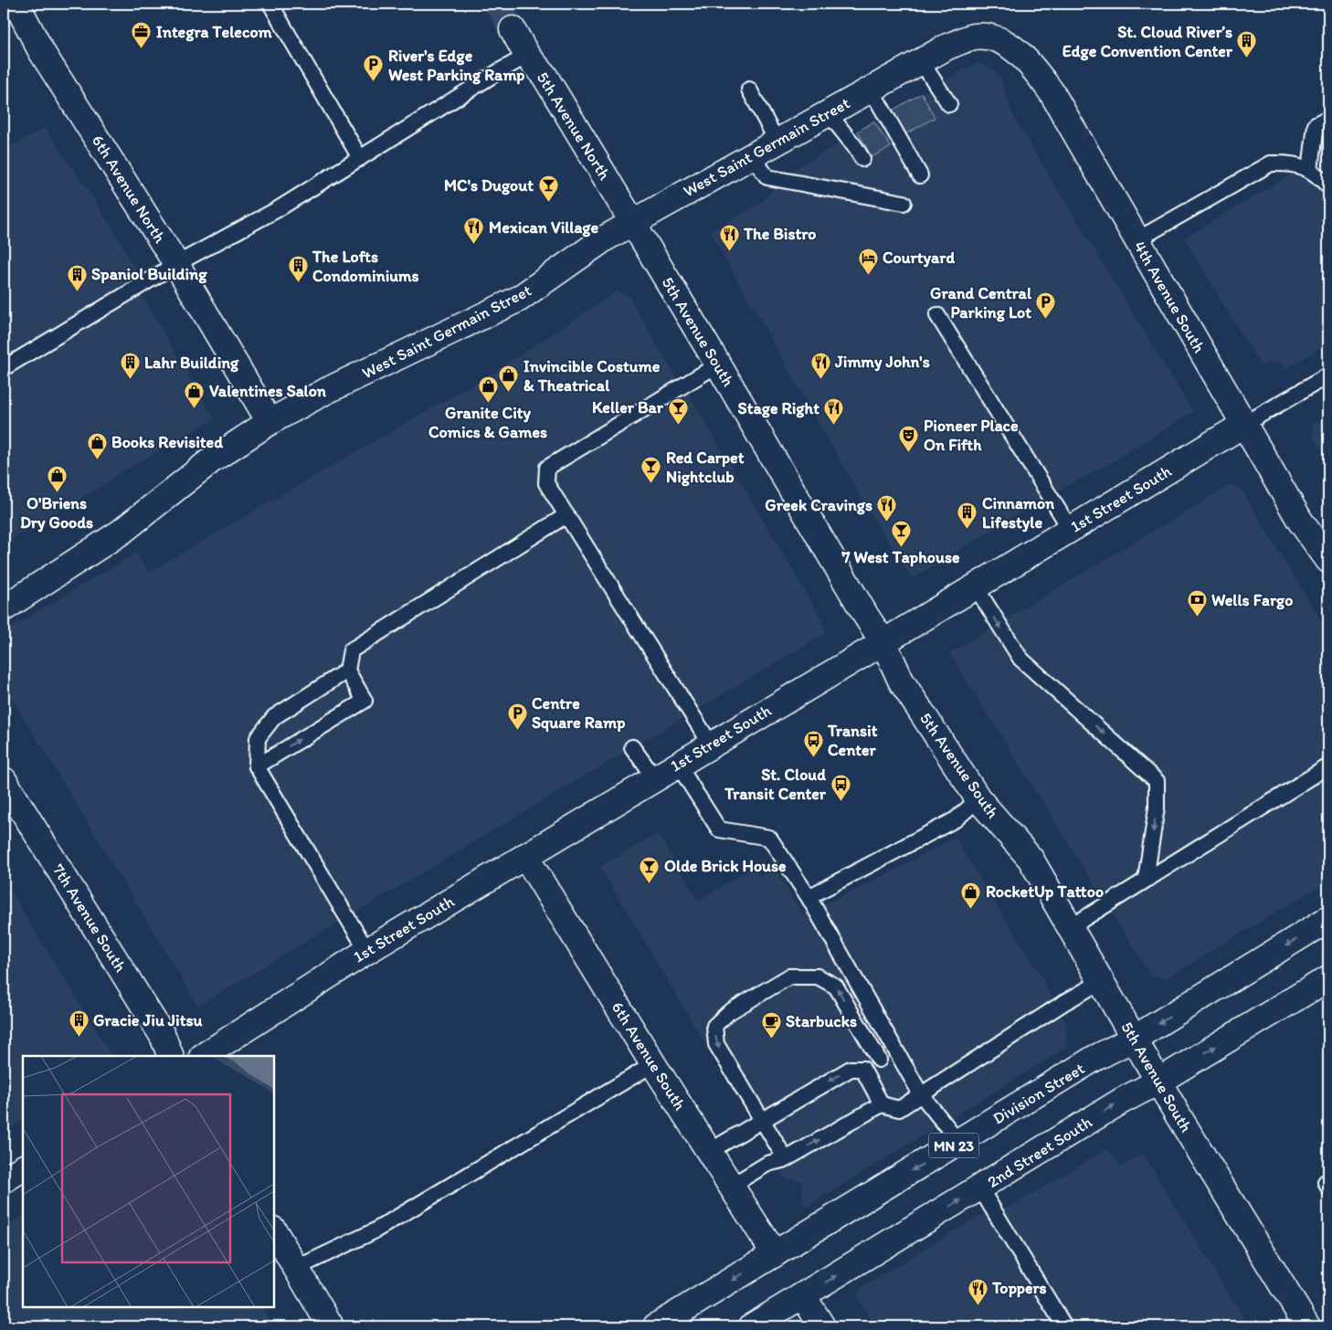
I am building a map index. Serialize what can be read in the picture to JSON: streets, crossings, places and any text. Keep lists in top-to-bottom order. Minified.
{"streets":{"main road":["5th Avenue North","West Saint Germain Street","6th Avenue North","4th Avenue South","5th Avenue South","1st Street South","7th Avenue South","6th Avenue South","Division Street","MN 23","2nd Street South"]},"crossings":[["5th Avenue North","West Saint Germain Street"],["5th Avenue North","5th Avenue South"],["West Saint Germain Street","6th Avenue North"],["West Saint Germain Street","4th Avenue South"],["West Saint Germain Street","5th Avenue South"],["4th Avenue South","1st Street South"],["5th Avenue South","1st Street South"],["5th Avenue South","Division Street"],["5th Avenue South","2nd Street South"],["1st Street South","6th Avenue South"],["6th Avenue South","Division Street"]],"one_way":["Division Street","2nd Street South"],"places":{"office":["Integra Telecom"],"building":["St. Cloud River’s Edge Convention Center","The Lofts Condominiums","Spaniol Building","Lahr Building","Cinnamon Lifestyle","Gracie Jiu Jitsu"],"parking":["River's Edge West Parking Ramp","Grand Central Parking Lot","Centre Square Ramp"],"bar":["MC's Dugout","Keller Bar","Red Carpet Nightclub","7 West Taphouse","Olde Brick House"],"restaurant":["Mexican Village","The Bistro","Jimmy John's","Stage Right","Greek Cravings","Toppers"],"hotel":["Courtyard"],"shop":["Invincible Costume & Theatrical","Granite City Comics & Games","Valentines Salon","Books Revisited","O'Briens Dry Goods","RocketUp Tattoo"],"theatre":["Pioneer Place On Fifth"],"bank":["Wells Fargo"],"bus stop":["Transit Center","St. Cloud Transit Center"],"cafe":["Starbucks"]}}
